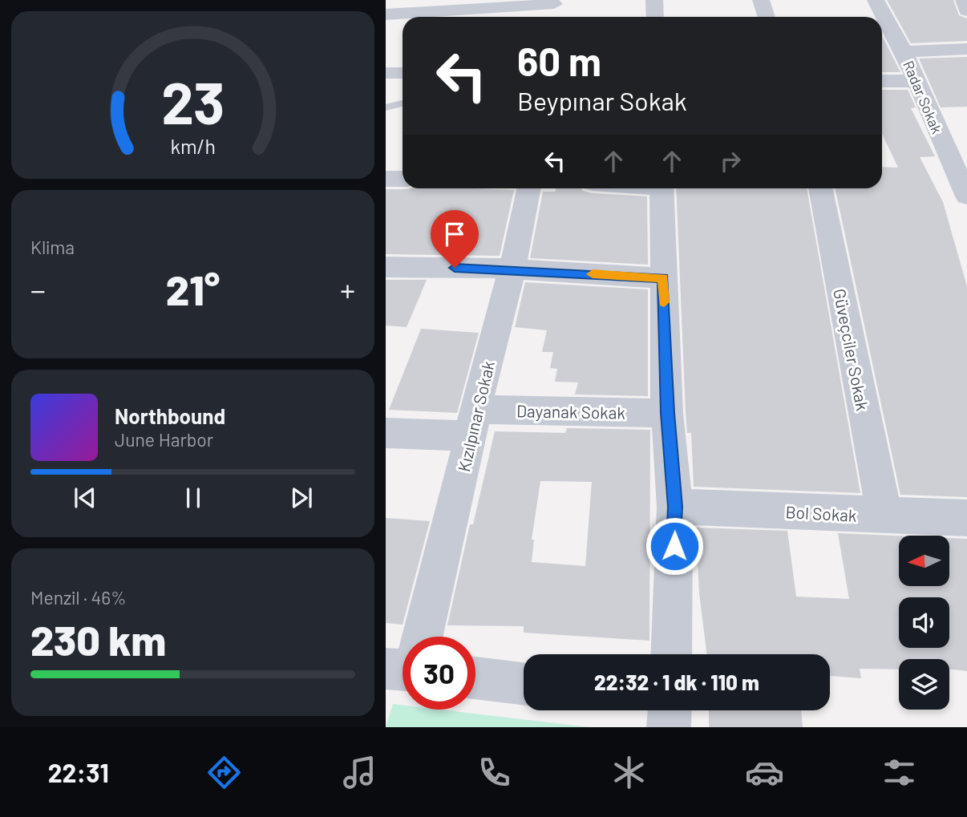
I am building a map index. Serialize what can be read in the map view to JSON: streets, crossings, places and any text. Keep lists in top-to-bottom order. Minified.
{"streets":{"street":["Radar Sokak","Güveçciler Sokak","Dayanak Sokak","Kızılpınar Sokak","Bol Sokak"]},"crossings":[["Güveçciler Sokak","Bol Sokak"],["Dayanak Sokak","Kızılpınar Sokak"]],"north":"left","page":{"turn":["60 m","Beypınar Sokak"],"tile":["Klima",["Menzil · 46%","230 km"]],"heat":["−","21°","+"],"song":["Northbound","June Harbor"],"limit":"30","trip":"22:32 · 1 dk · 110 m","tabs":"22:31","gauge":["23","km/h"]}}
